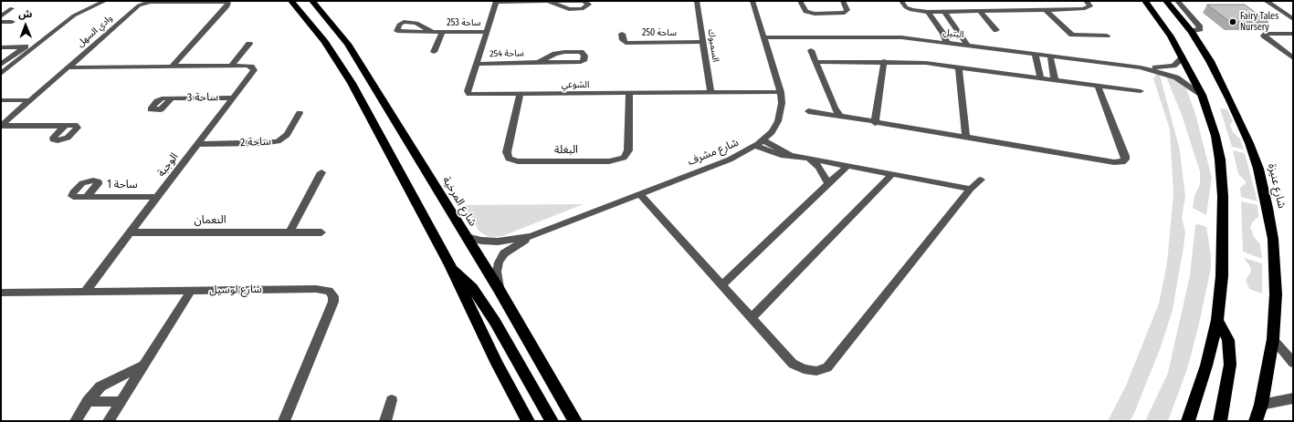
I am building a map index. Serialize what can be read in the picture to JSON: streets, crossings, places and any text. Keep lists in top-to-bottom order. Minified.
{"streets":{"highway":["شارع عنيزة","شارع المرخية"],"street":["ساحة 253","وادي السهل","ساحة 250","البتيل","السمبوك","ساحة 254","الشوعي","ساحة 3","ساحة 2","البغلة","شارع مشرف","الوجبة","ساحة 1","النعمان","شارع لوسيل"]},"crossings":[["ساحة 253","الشوعي"],["وادي السهل","الوجبة"],["ساحة 250","السمبوك"],["البتيل","شارع مشرف"],["السمبوك","الشوعي"],["ساحة 254","الشوعي"],["الشوعي","البغلة"],["الشوعي","شارع مشرف"],["ساحة 3","الوجبة"],["ساحة 2","الوجبة"],["شارع مشرف","شارع المرخية"],["الوجبة","ساحة 1"],["الوجبة","النعمان"],["الوجبة","شارع لوسيل"]],"places":["Fairy Tales Nursery"],"north":"top"}
